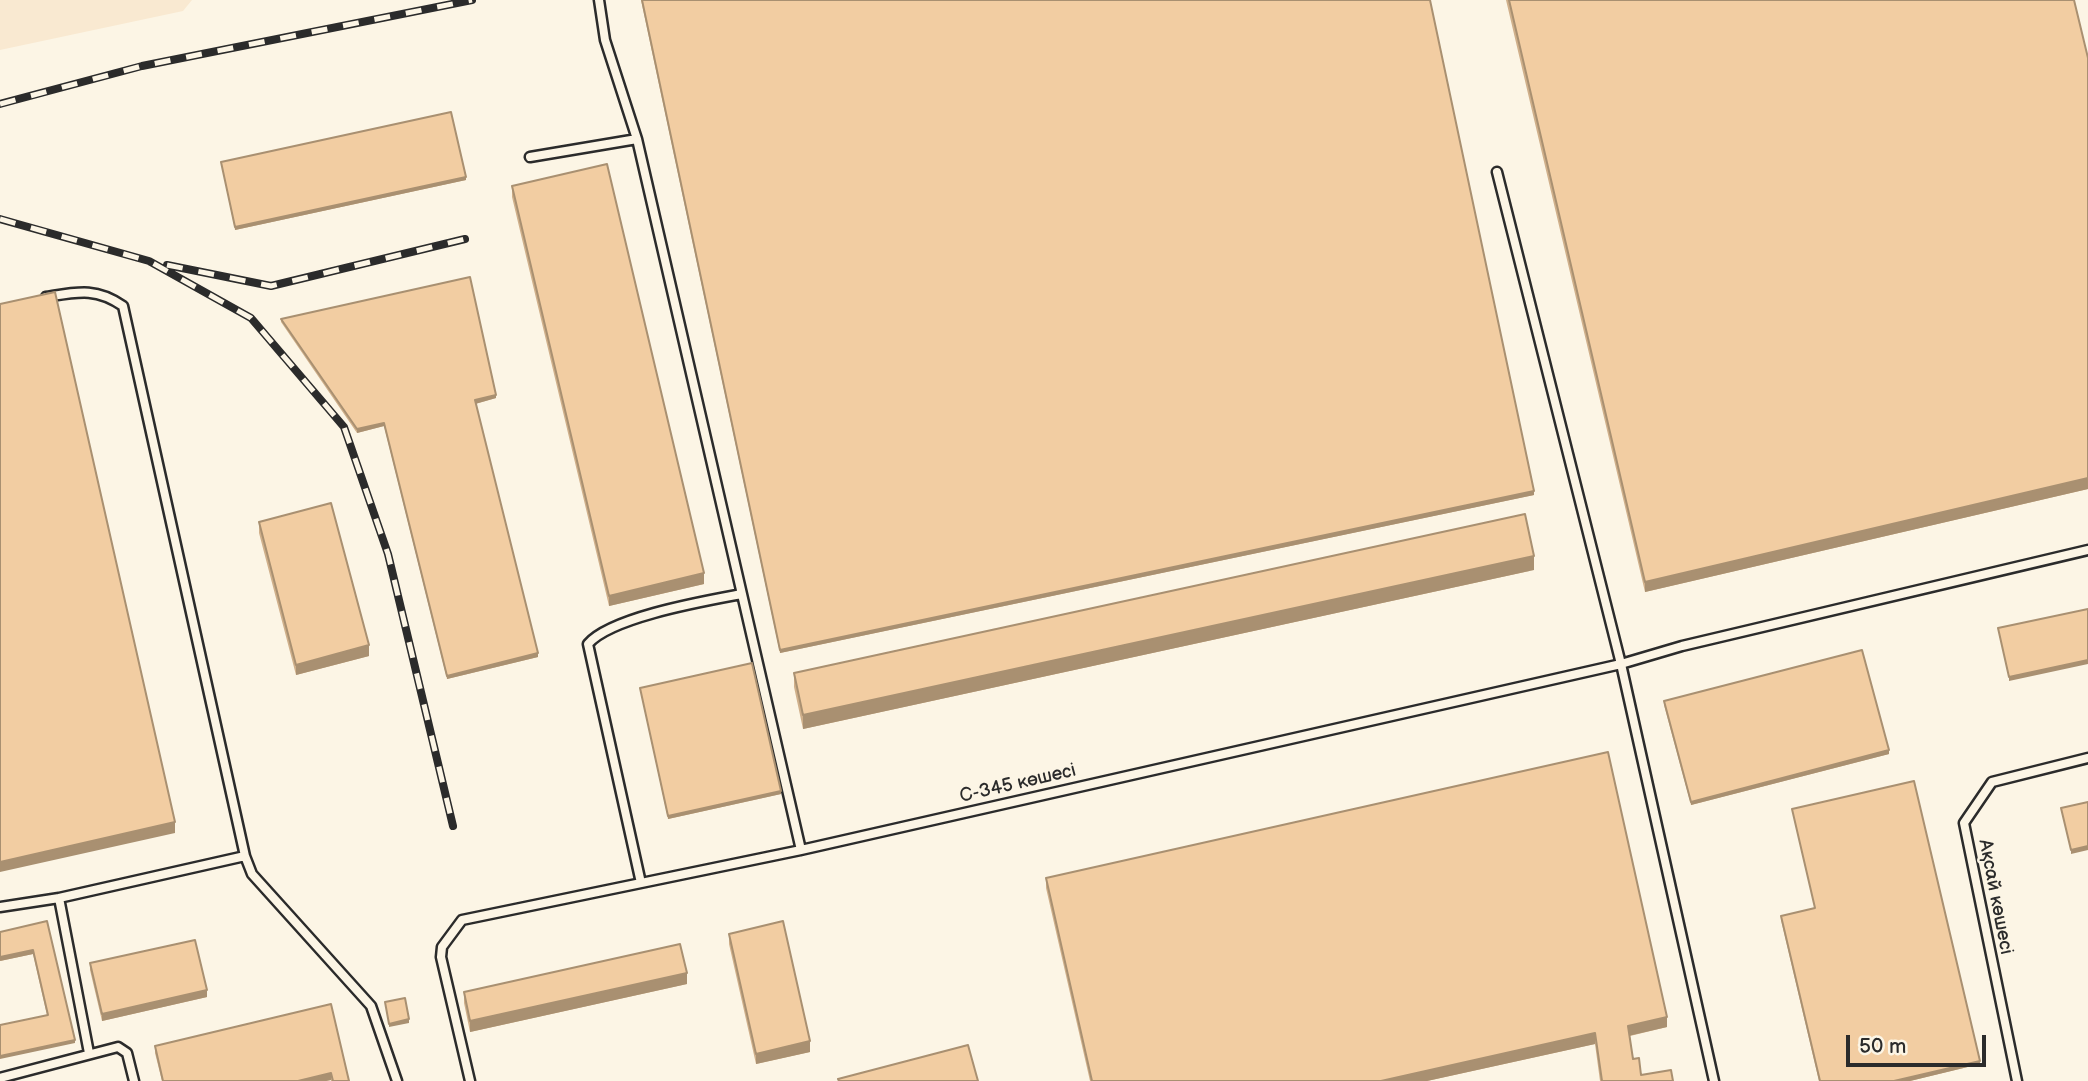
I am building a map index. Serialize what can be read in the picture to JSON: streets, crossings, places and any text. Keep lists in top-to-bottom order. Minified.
{"streets":{"lane":["С-345 көшесі","Ақсай көшесі"]},"scale_bar":"50 m"}
